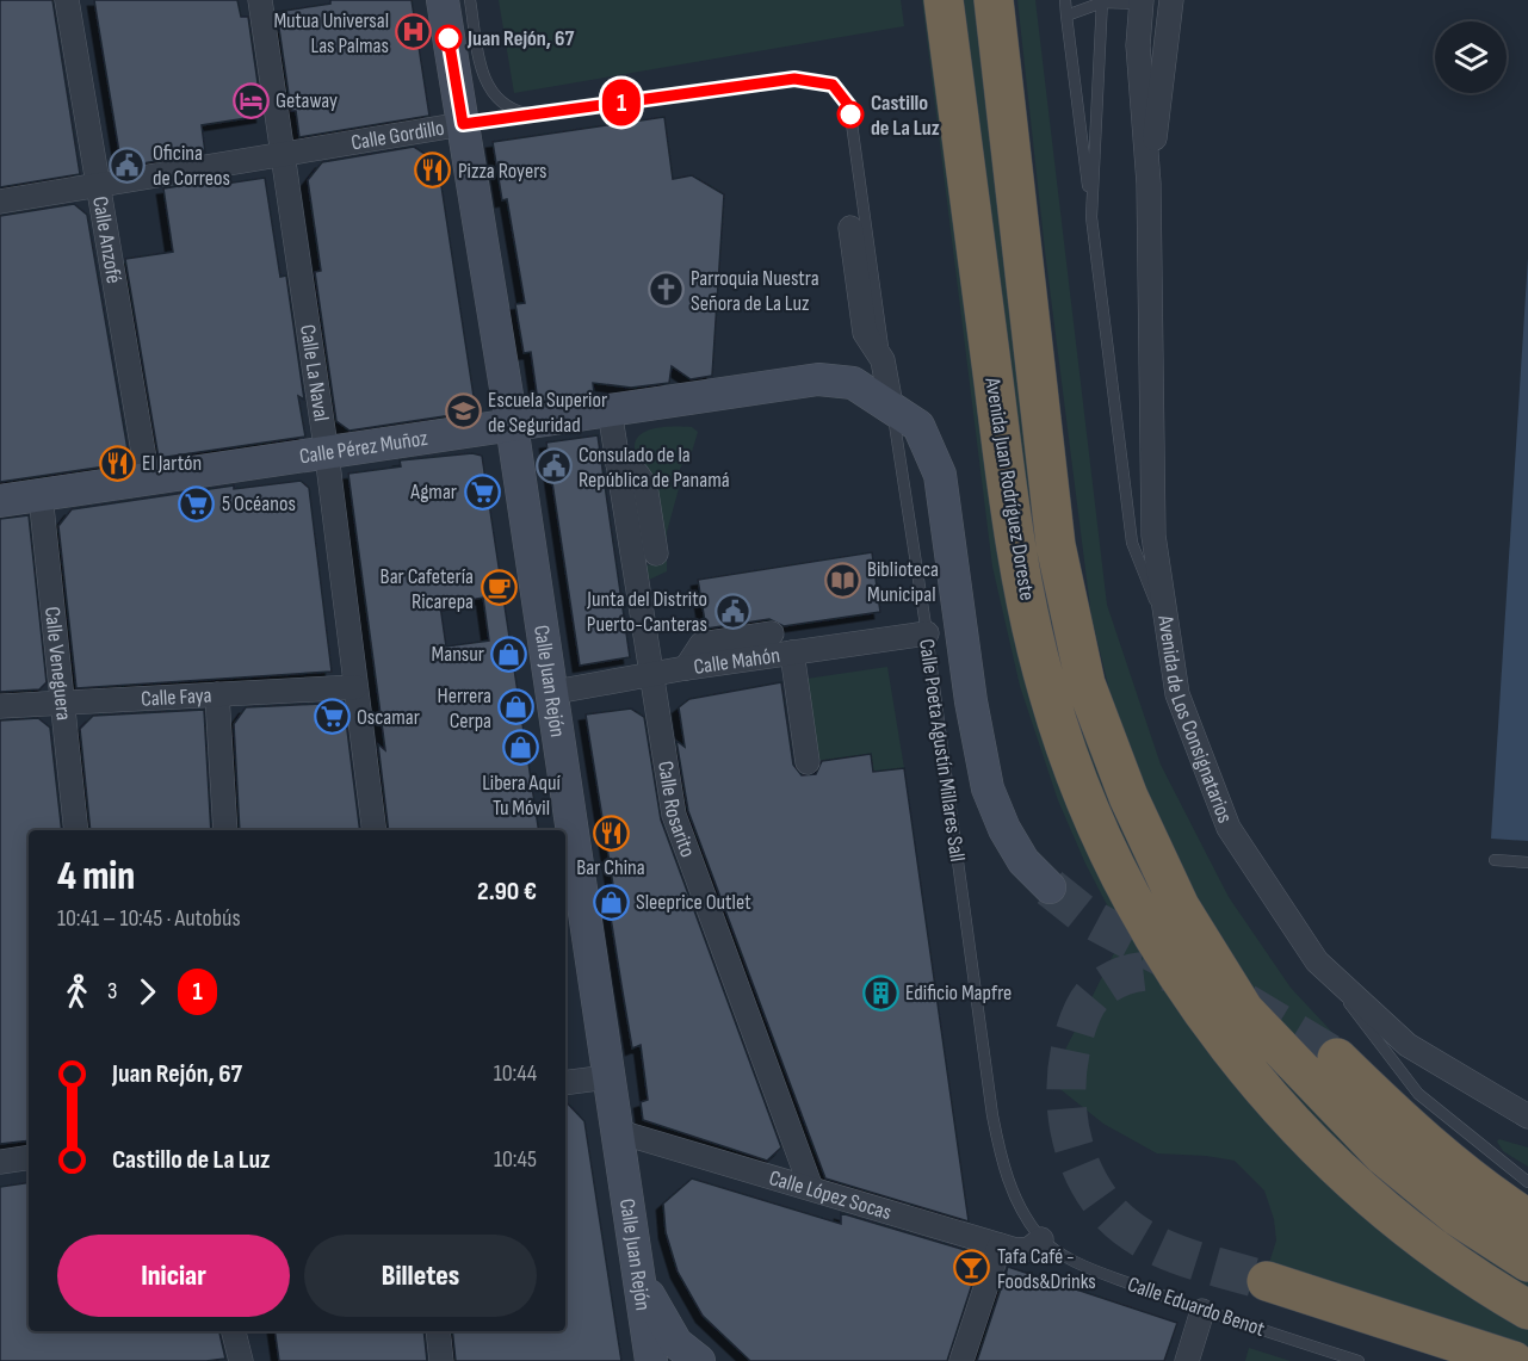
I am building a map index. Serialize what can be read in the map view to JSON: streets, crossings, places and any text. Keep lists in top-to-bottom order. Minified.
{"streets":{"highway":["Avenida Juan Rodríguez Doreste"],"street":["Calle Gordillo","Calle Anzofé","Calle La Naval","Calle Pérez Muñoz","Calle Mahón","Calle Veneguera","Calle Juan Rejón","Calle Faya","Avenida de Los Consignatarios","Calle Rosarito","Calle López Socas"],"lane":["Calle Poeta Agustín Millares Sall","Calle Eduardo Benot"]},"crossings":[["Calle Gordillo","Calle Anzofé"],["Calle Gordillo","Calle La Naval"],["Calle Gordillo","Calle Juan Rejón"],["Calle Gordillo","Calle Poeta Agustín Millares Sall"],["Calle Anzofé","Calle Pérez Muñoz"],["Calle La Naval","Calle Pérez Muñoz"],["Calle La Naval","Calle Faya"],["Calle Pérez Muñoz","Calle Veneguera"],["Calle Pérez Muñoz","Calle Juan Rejón"],["Calle Pérez Muñoz","Calle Poeta Agustín Millares Sall"],["Calle Pérez Muñoz","Calle Rosarito"],["Calle Mahón","Calle Juan Rejón"],["Calle Mahón","Calle Poeta Agustín Millares Sall"],["Calle Mahón","Calle Rosarito"],["Calle Veneguera","Calle Faya"],["Calle Juan Rejón","Calle López Socas"],["Calle Poeta Agustín Millares Sall","Calle López Socas"],["Calle Poeta Agustín Millares Sall","Calle Eduardo Benot"],["Calle Rosarito","Calle López Socas"],["Calle López Socas","Calle Eduardo Benot"]],"places":{"hospital":["Mutua Universal Las Palmas"],"other":["Juan Rejón, 67","Castillo de La Luz"],"hotel":["Getaway"],"public building":["Oficina de Correos","Consulado de la República de Panamá","Junta del Distrito Puerto-Canteras"],"restaurant":["Pizza Royers","El Jartón","Bar China"],"church":["Parroquia Nuestra Señora de La Luz"],"school or university":["Escuela Superior de Seguridad"],"supermarket":["Agmar","5 Océanos","Oscamar"],"library":["Biblioteca Municipal"],"cafe":["Bar Cafetería Ricarepa"],"shop":["Mansur","Herrera Cerpa","Libera Aquí Tu Móvil","Sleeprice Outlet"],"building":["Edificio Mapfre"],"bar":["Tafa Café - Foods&Drinks"]},"lines":["bus line 1"],"page":{"on_map":"1","heading":["4 min","10:41 – 10:45 · Autobús","2.90 €"],"legs":["3","1"],"list":[{"name":"Juan Rejón, 67","value":"10:44"},{"name":"Castillo de La Luz","value":"10:45"}],"buttons":["Iniciar","Billetes"]}}
